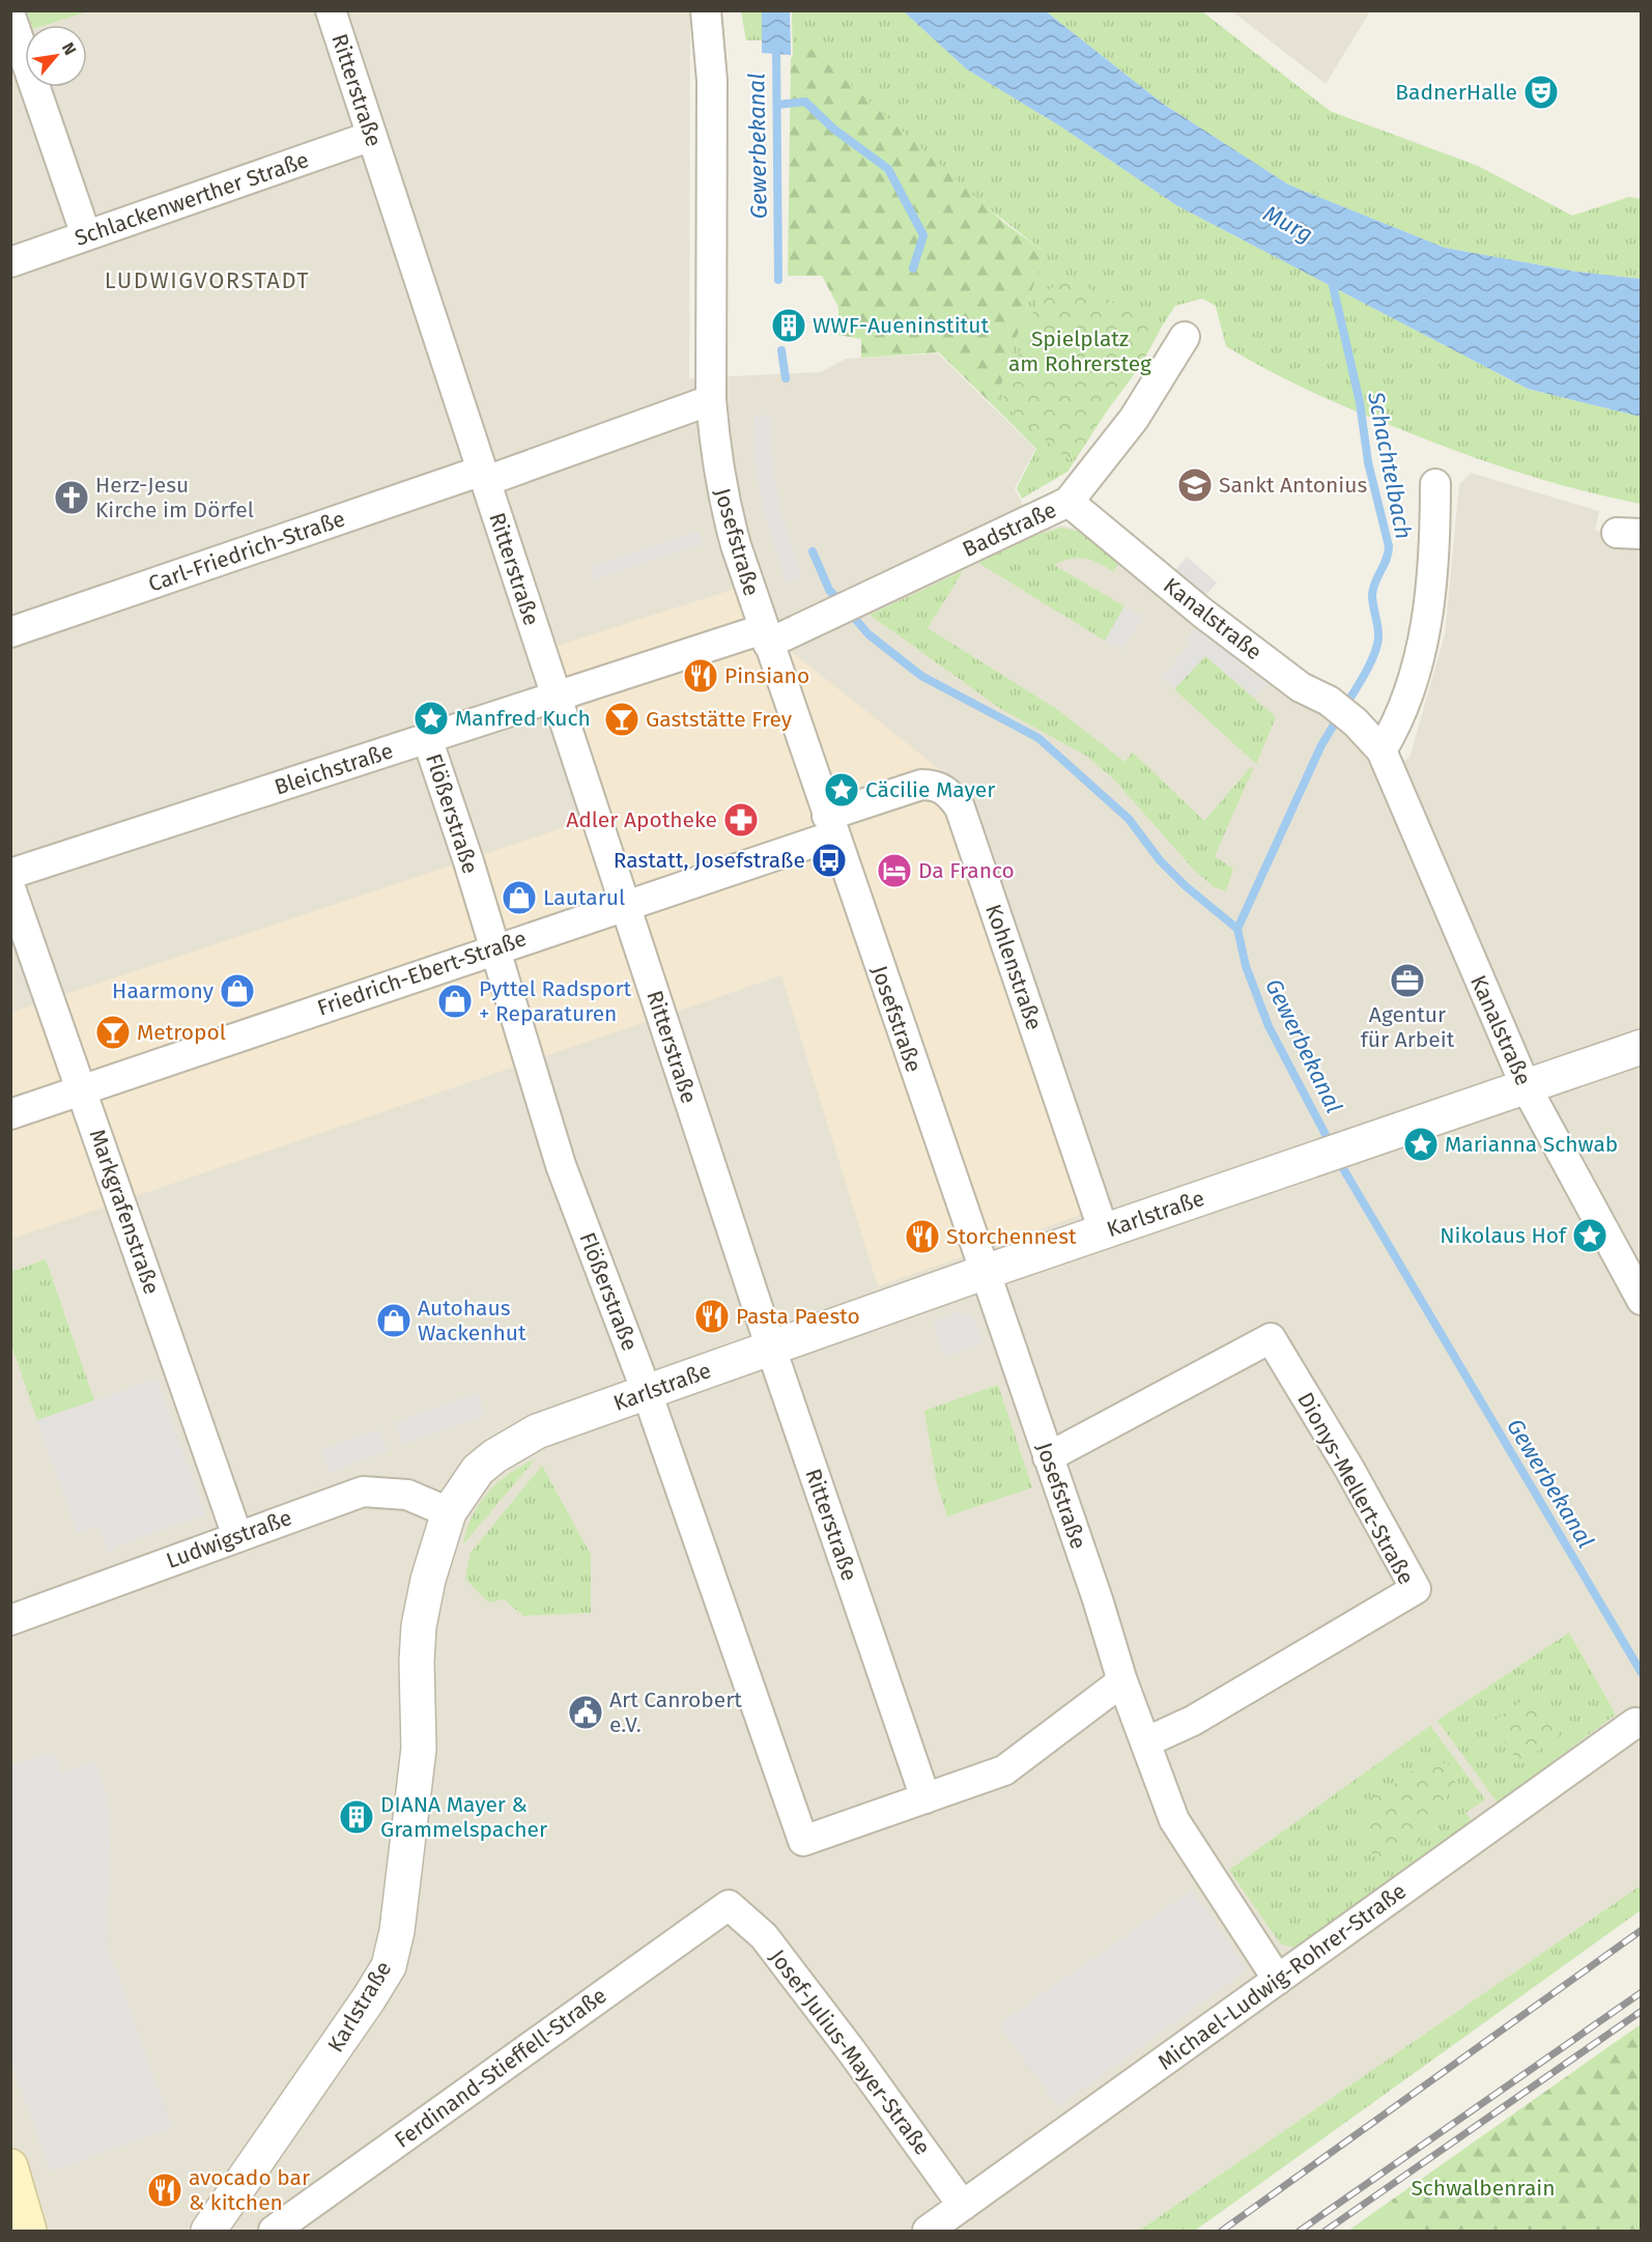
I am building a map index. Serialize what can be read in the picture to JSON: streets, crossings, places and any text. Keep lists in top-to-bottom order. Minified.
{"streets":{"street":["Ritterstraße","Schlackenwerther Straße","Badstraße","Josefstraße","Carl-Friedrich-Straße","Kanalstraße","Bleichstraße","Flößerstraße","Kohlenstraße","Friedrich-Ebert-Straße","Markgrafenstraße","Karlstraße","Dionys-Mellert-Straße","Ludwigstraße","Michael-Ludwig-Rohrer-Straße","Josef-Julius-Mayer-Straße","Ferdinand-Stieffell-Straße"]},"crossings":[["Ritterstraße","Schlackenwerther Straße"],["Ritterstraße","Carl-Friedrich-Straße"],["Ritterstraße","Bleichstraße"],["Ritterstraße","Flößerstraße"],["Ritterstraße","Friedrich-Ebert-Straße"],["Ritterstraße","Karlstraße"],["Badstraße","Josefstraße"],["Badstraße","Kanalstraße"],["Badstraße","Bleichstraße"],["Josefstraße","Carl-Friedrich-Straße"],["Josefstraße","Bleichstraße"],["Josefstraße","Kohlenstraße"],["Josefstraße","Friedrich-Ebert-Straße"],["Josefstraße","Karlstraße"],["Josefstraße","Dionys-Mellert-Straße"],["Josefstraße","Michael-Ludwig-Rohrer-Straße"],["Kanalstraße","Karlstraße"],["Bleichstraße","Flößerstraße"],["Flößerstraße","Friedrich-Ebert-Straße"],["Flößerstraße","Karlstraße"],["Kohlenstraße","Friedrich-Ebert-Straße"],["Kohlenstraße","Karlstraße"],["Friedrich-Ebert-Straße","Markgrafenstraße"],["Markgrafenstraße","Ludwigstraße"],["Karlstraße","Ludwigstraße"],["Michael-Ludwig-Rohrer-Straße","Josef-Julius-Mayer-Straße"],["Josef-Julius-Mayer-Straße","Ferdinand-Stieffell-Straße"]],"districts":["LUDWIGVORSTADT"],"water":["Gewerbekanal","Murg","Schachtelbach"],"parks":["Spielplatz am Rohrersteg","Schwalbenrain"],"places":{"theatre":["BadnerHalle"],"building":["WWF-Aueninstitut","DIANA Mayer & Grammelspacher"],"school or university":["Sankt Antonius"],"church":["Herz-Jesu Kirche im Dörfel"],"restaurant":["Pinsiano","Storchennest","Pasta Paesto","avocado bar & kitchen"],"place":["Manfred Kuch","Cäcilie Mayer","Marianna Schwab","Nikolaus Hof"],"bar":["Gaststätte Frey","Metropol"],"pharmacy":["Adler Apotheke"],"bus stop":["Rastatt, Josefstraße"],"hotel":["Da Franco"],"shop":["Lautarul","Haarmony","Pyttel Radsport + Reparaturen","Autohaus Wackenhut"],"office":["Agentur für Arbeit"],"public building":["Art Canrobert e.V."]},"north":"top right"}
